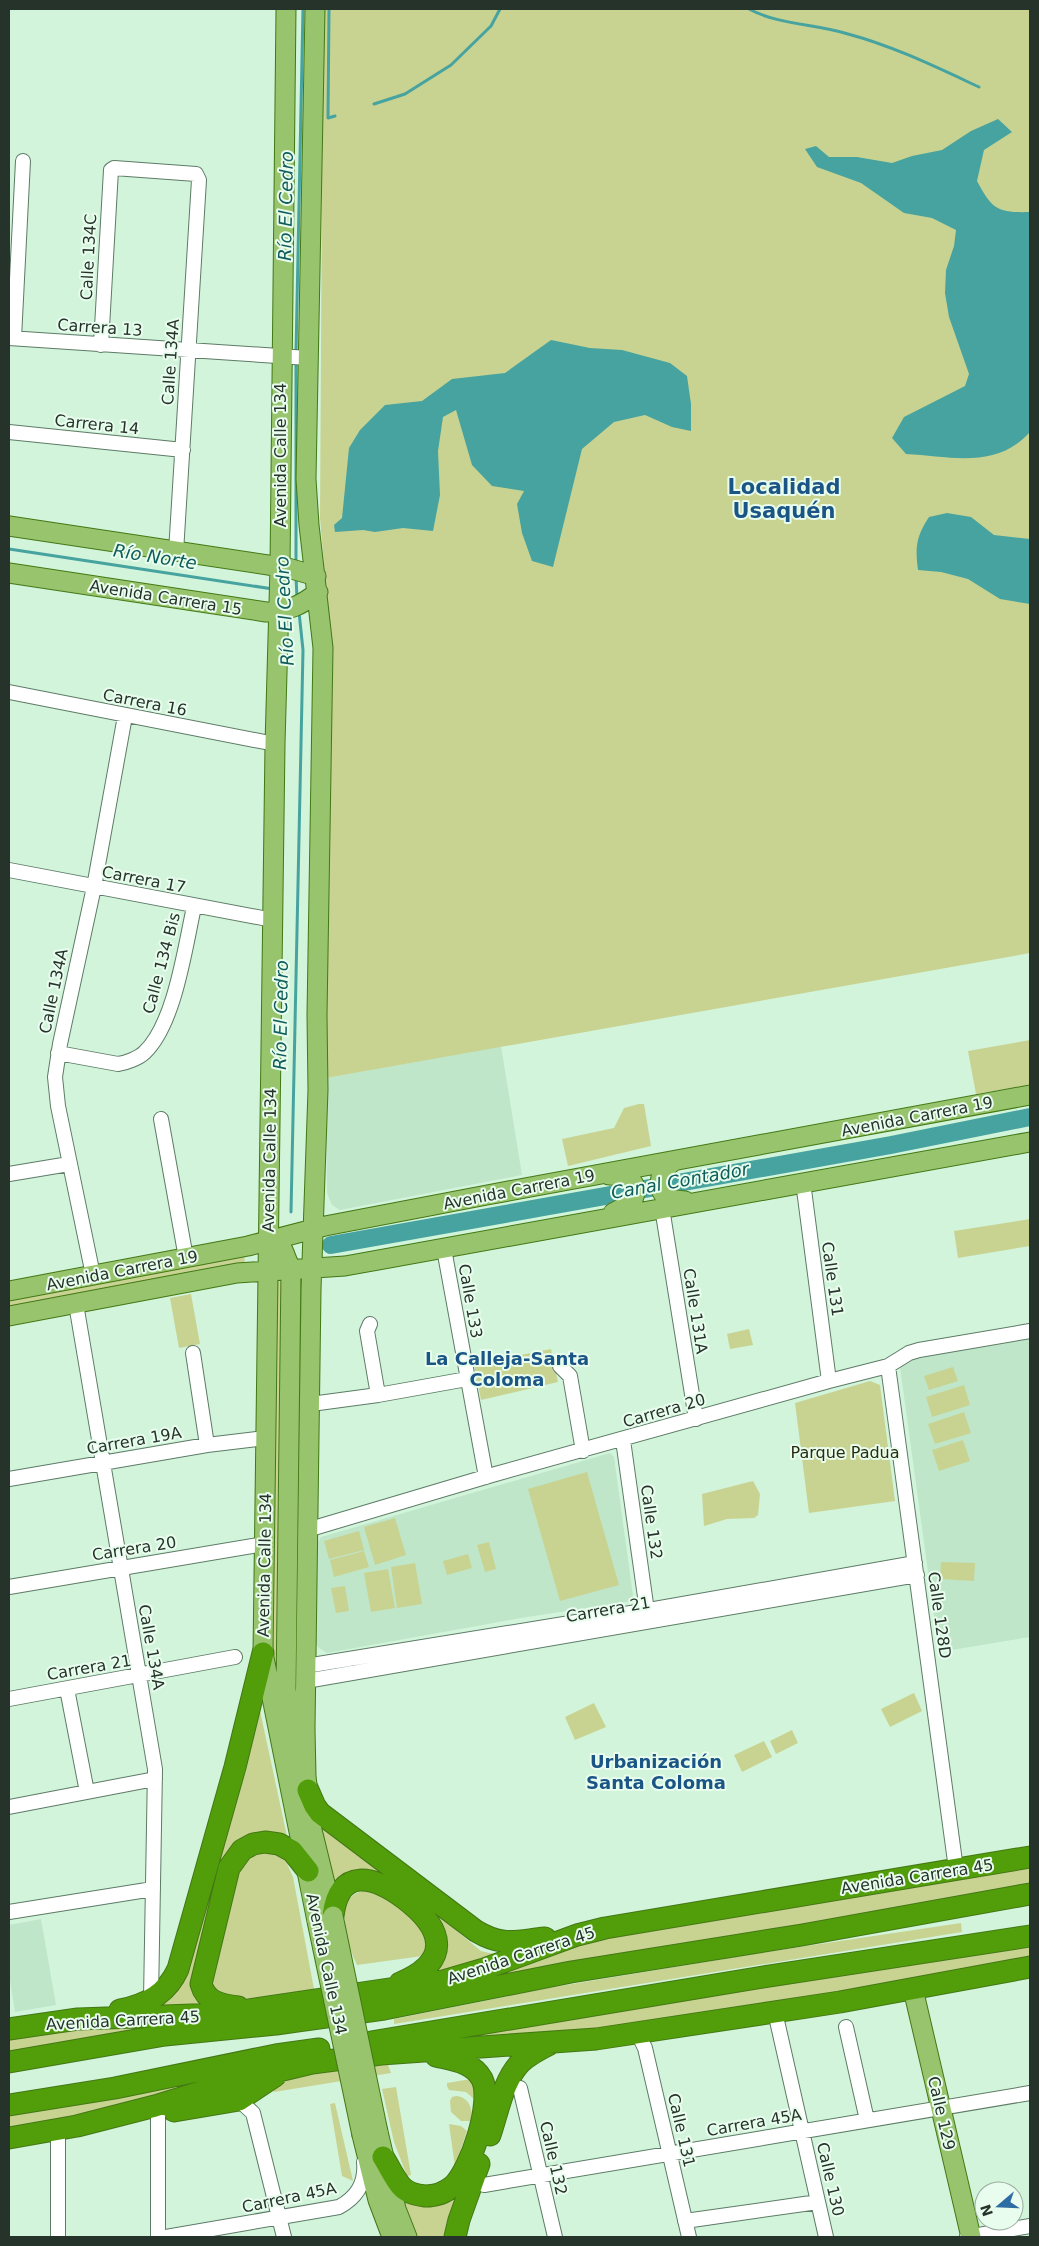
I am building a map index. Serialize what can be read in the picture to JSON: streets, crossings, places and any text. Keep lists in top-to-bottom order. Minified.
{"streets":{"highway":["Avenida Carrera 45"],"main road":["Avenida Calle 134","Avenida Carrera 15","Avenida Carrera 19","Calle 129"],"street":["Calle 134C","Carrera 13","Calle 134A","Carrera 14","Carrera 16","Carrera 17","Calle 134 Bis","Calle 131","Calle 133","Calle 131A","Carrera 20","Carrera 19A","Calle 132","Carrera 21","Calle 128D","Carrera 45A","Calle 130"]},"crossings":[["Calle 134C","Carrera 13"],["Calle 134C","Calle 134A"],["Carrera 13","Calle 134A"],["Carrera 13","Avenida Calle 134"],["Calle 134A","Carrera 14"],["Calle 134A","Carrera 16"],["Calle 134A","Carrera 17"],["Calle 134A","Calle 134 Bis"],["Calle 134A","Avenida Carrera 19"],["Calle 134A","Carrera 20"],["Calle 134A","Carrera 19A"],["Calle 134A","Carrera 21"],["Avenida Calle 134","Avenida Carrera 15"],["Avenida Calle 134","Carrera 16"],["Avenida Calle 134","Carrera 17"],["Avenida Calle 134","Avenida Carrera 19"],["Avenida Calle 134","Carrera 20"],["Avenida Calle 134","Carrera 19A"],["Avenida Calle 134","Carrera 21"],["Avenida Calle 134","Carrera 45A"],["Carrera 17","Calle 134 Bis"],["Avenida Carrera 19","Calle 131"],["Avenida Carrera 19","Calle 133"],["Avenida Carrera 19","Calle 131A"],["Calle 131","Carrera 20"],["Calle 131","Carrera 45A"],["Calle 133","Carrera 20"],["Calle 131A","Carrera 20"],["Carrera 20","Calle 132"],["Carrera 20","Calle 128D"],["Calle 132","Carrera 21"],["Calle 132","Carrera 45A"],["Carrera 21","Calle 128D"],["Calle 128D","Avenida Carrera 45"],["Calle 129","Carrera 45A"],["Carrera 45A","Calle 130"]],"districts":["Localidad Usaquén","La Calleja-Santa Coloma","Urbanización Santa Coloma"],"water":["Río El Cedro","Río Norte","Canal Contador"],"parks":["Parque Padua"],"north":"left"}
